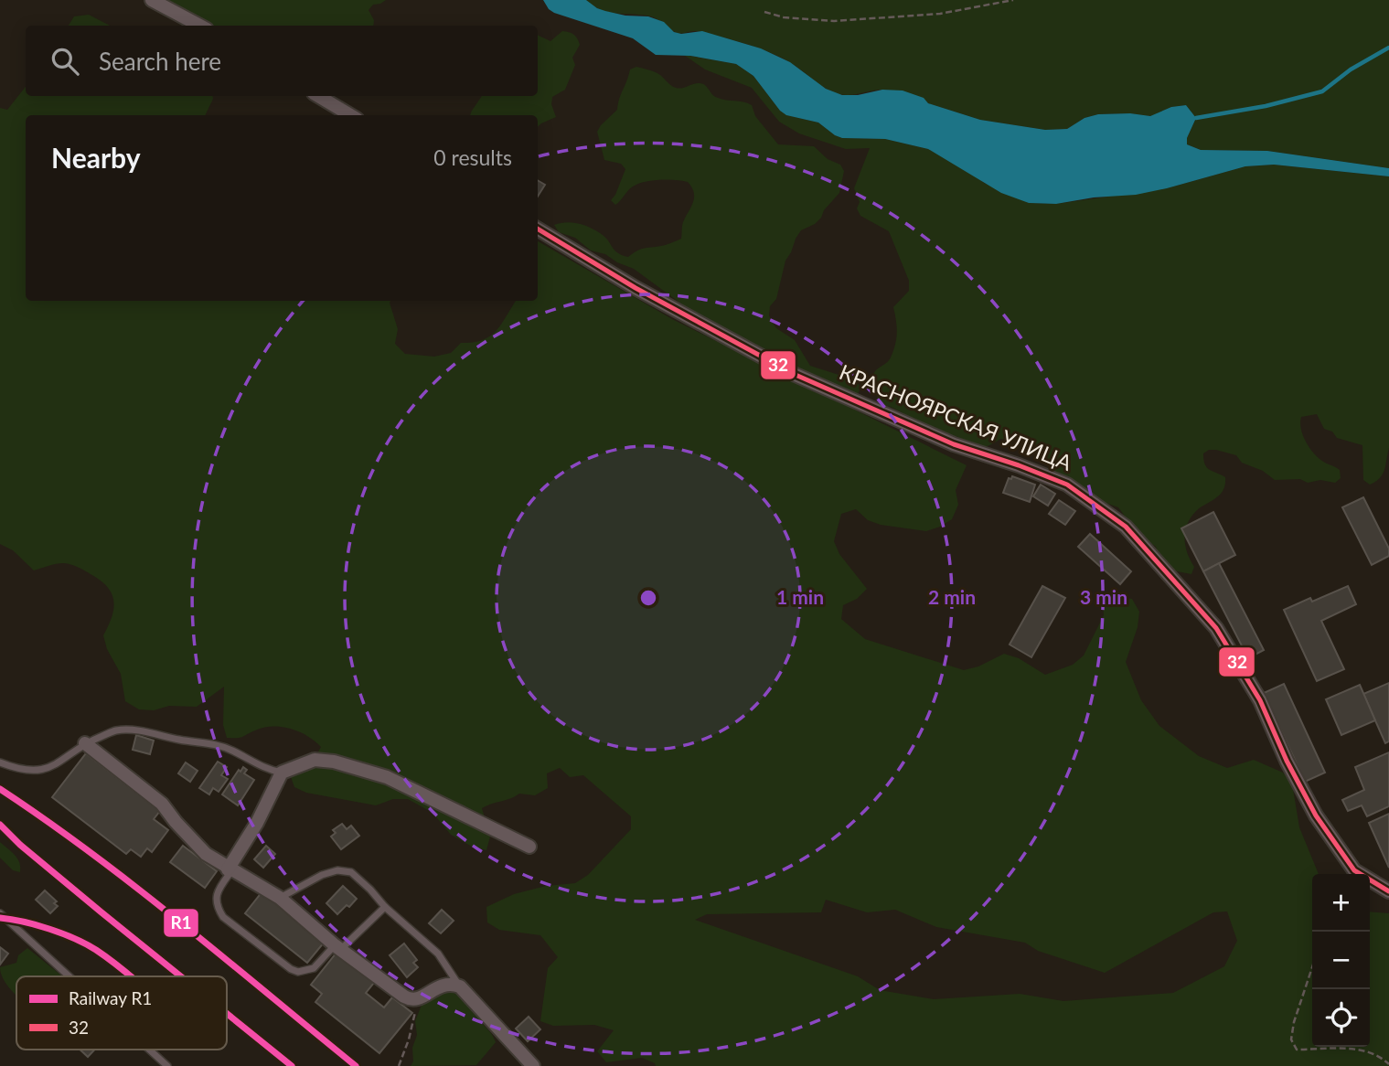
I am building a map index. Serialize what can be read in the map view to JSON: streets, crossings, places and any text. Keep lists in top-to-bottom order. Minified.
{"streets":{"street":["КРАСНОЯРСКАЯ УЛИЦА"]},"lines":["transit line 32","rail line R1"],"legend":["Railway R1","32"],"page":{"search":"Search here","heading":["Nearby","0 results"],"map_buttons":["+","−"]},"rings":["1 min","2 min","3 min"]}
